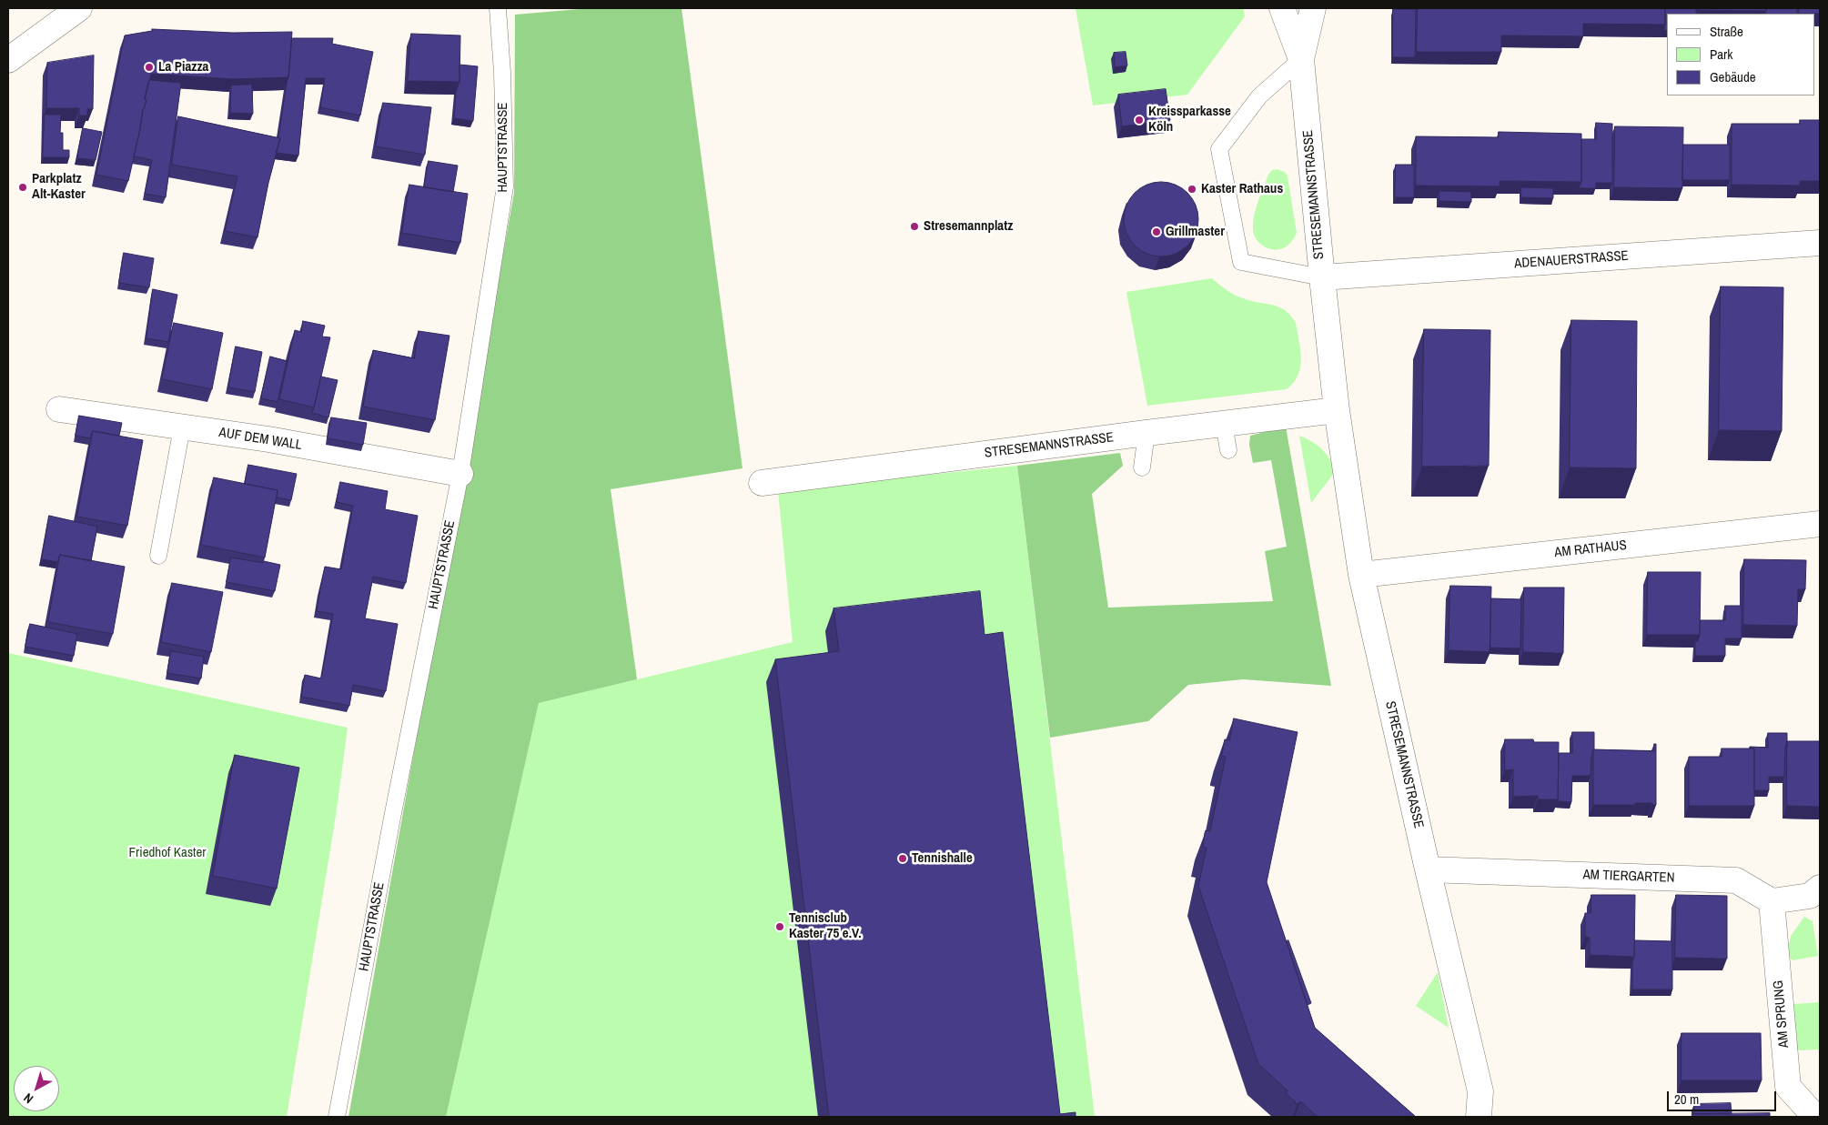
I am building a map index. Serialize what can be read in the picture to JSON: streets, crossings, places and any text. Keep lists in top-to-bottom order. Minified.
{"streets":{"street":["STRESEMANNSTRASSE","ADENAUERSTRASSE","AUF DEM WALL","AM RATHAUS","AM TIERGARTEN","AM SPRUNG"],"lane":["HAUPTSTRASSE"]},"crossings":[["HAUPTSTRASSE","AUF DEM WALL"],["STRESEMANNSTRASSE","ADENAUERSTRASSE"],["STRESEMANNSTRASSE","AM RATHAUS"],["STRESEMANNSTRASSE","AM TIERGARTEN"],["AM TIERGARTEN","AM SPRUNG"]],"parks":["Friedhof Kaster"],"places":["La Piazza","Kreissparkasse Köln","Parkplatz Alt-Kaster","Kaster Rathaus","Stresemannplatz","Grillmaster","Tennishalle","Tennisclub Kaster 75 e.V."],"legend":["Straße","Park","Gebäude"],"scale_bar":"20 m","north":"bottom left"}
